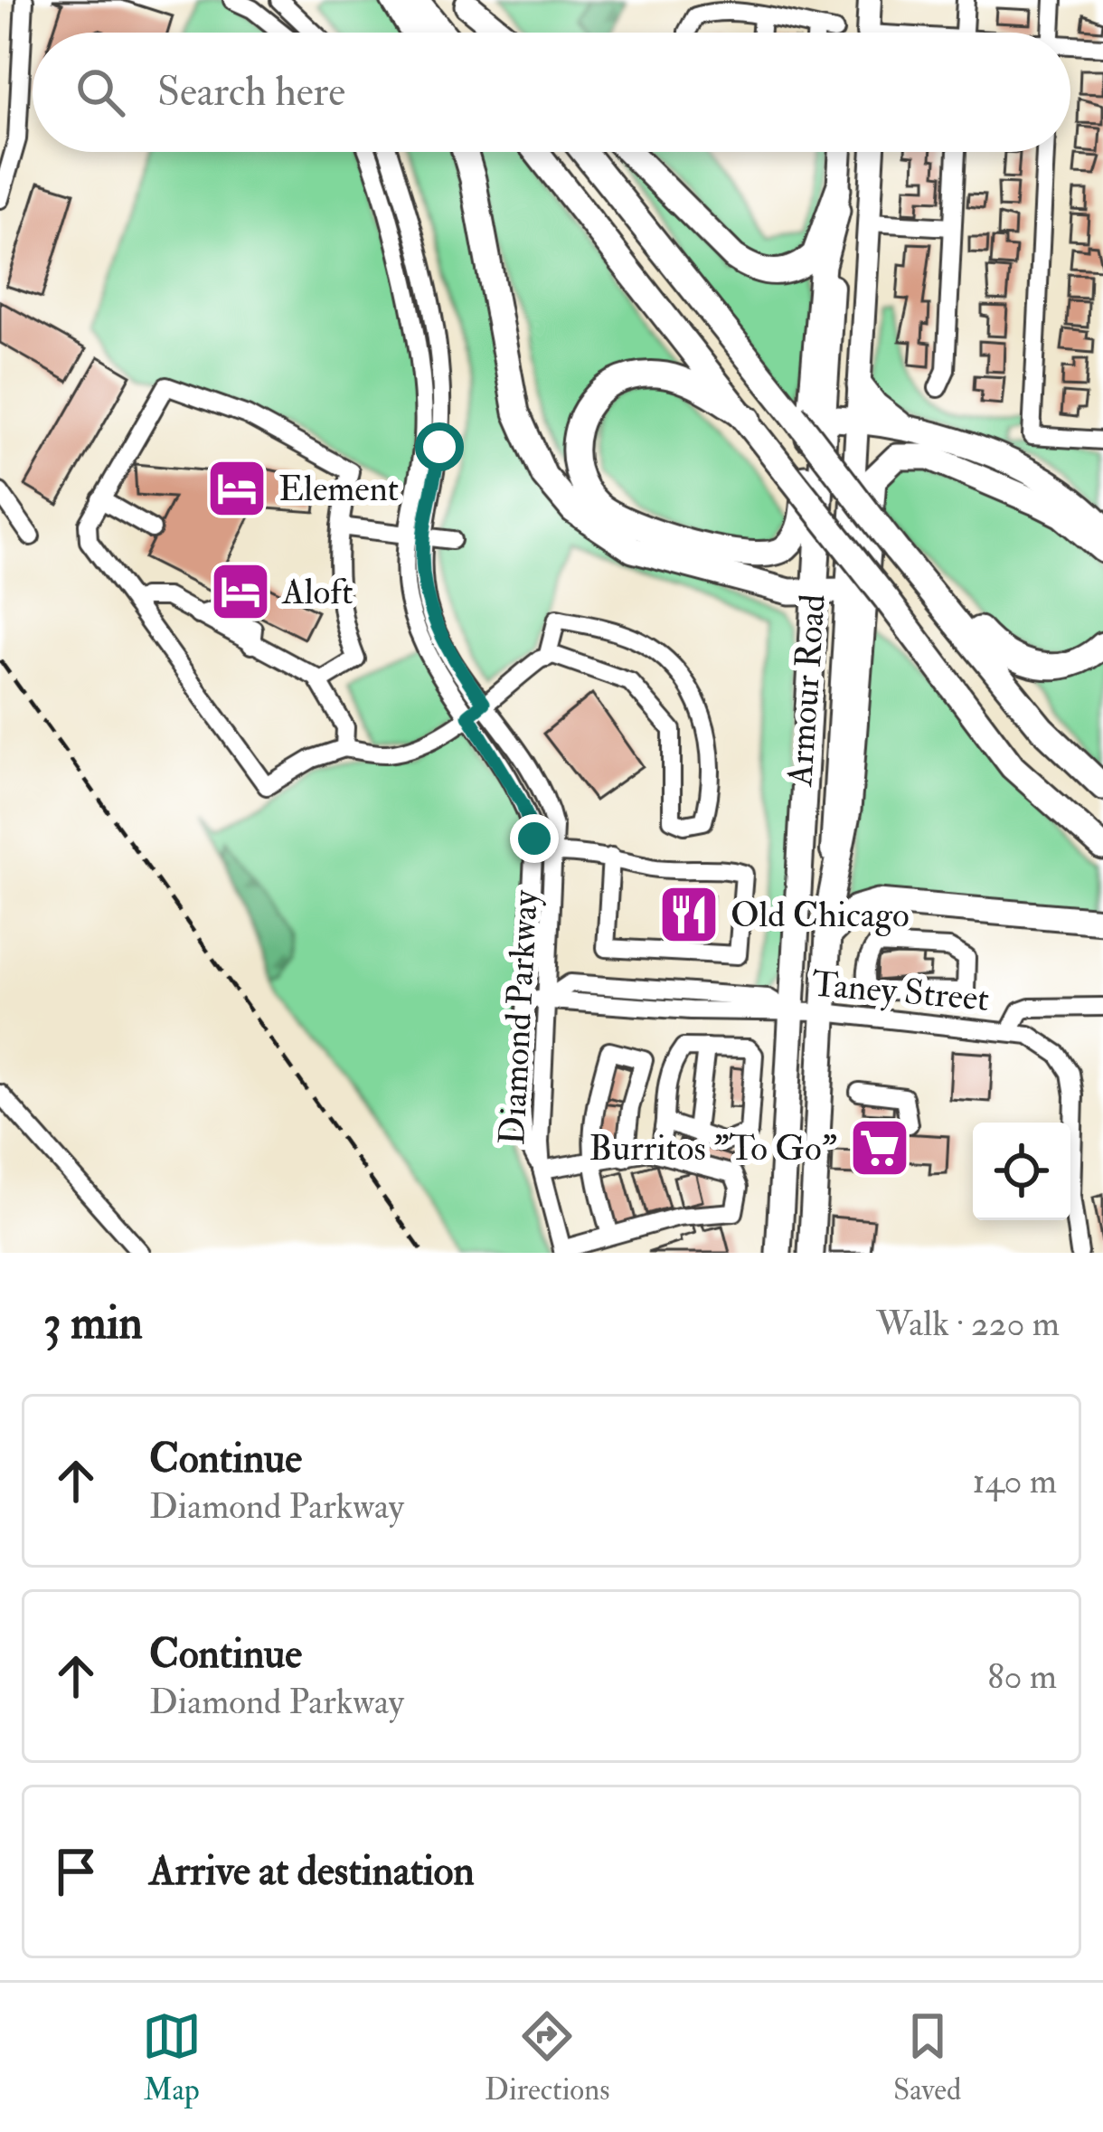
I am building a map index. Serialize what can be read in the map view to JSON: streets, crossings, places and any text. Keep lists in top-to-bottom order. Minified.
{"streets":{"highway":["Armour Road"],"street":["Taney Street","Diamond Parkway"]},"crossings":[["Armour Road","Taney Street"],["Taney Street","Diamond Parkway"]],"places":{"hotel":["Element","Aloft"],"restaurant":["Old Chicago"],"supermarket":["Burritos \"To Go\""]},"page":{"search":"Search here","heading":["3 min","Walk · 220 m"],"list":[["Continue","Diamond Parkway","140 m"],["Continue","Diamond Parkway","80 m"],"Arrive at destination"],"nav":["Map","Directions","Saved"]}}
